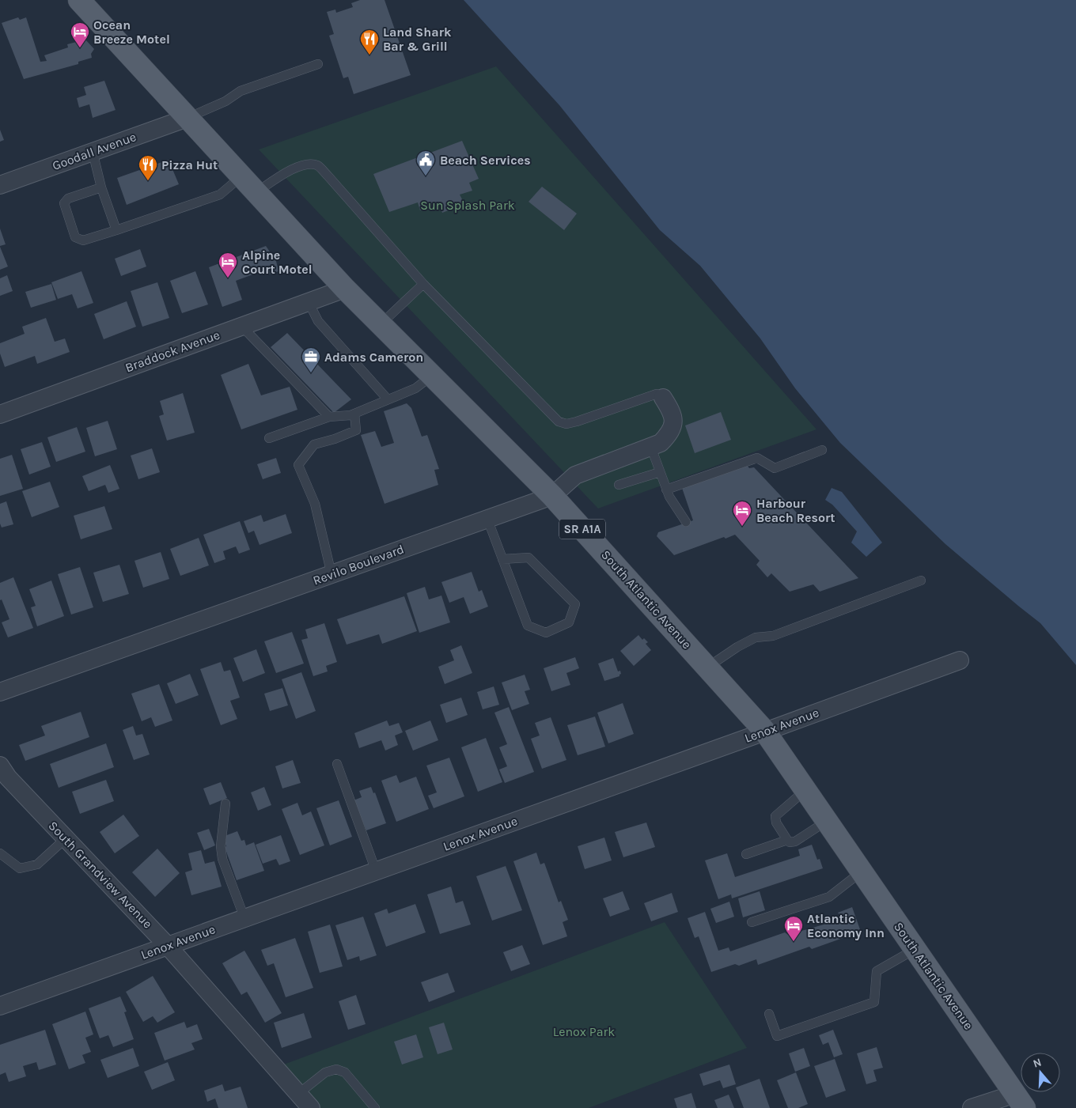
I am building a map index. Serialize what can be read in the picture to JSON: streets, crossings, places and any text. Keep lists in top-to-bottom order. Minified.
{"streets":{"main road":["SR A1A","South Atlantic Avenue"],"street":["Goodall Avenue","Braddock Avenue","Revilo Boulevard","Lenox Avenue","South Grandview Avenue"]},"crossings":[["Goodall Avenue","South Atlantic Avenue"],["Braddock Avenue","South Atlantic Avenue"],["Revilo Boulevard","South Atlantic Avenue"],["South Atlantic Avenue","Lenox Avenue"],["Lenox Avenue","South Grandview Avenue"]],"parks":["Sun Splash Park","Lenox Park"],"places":{"hotel":["Ocean Breeze Motel","Alpine Court Motel","Harbour Beach Resort","Atlantic Economy Inn"],"restaurant":["Land Shark Bar & Grill","Pizza Hut"],"public building":["Beach Services"],"office":["Adams Cameron"]},"north":"top"}
